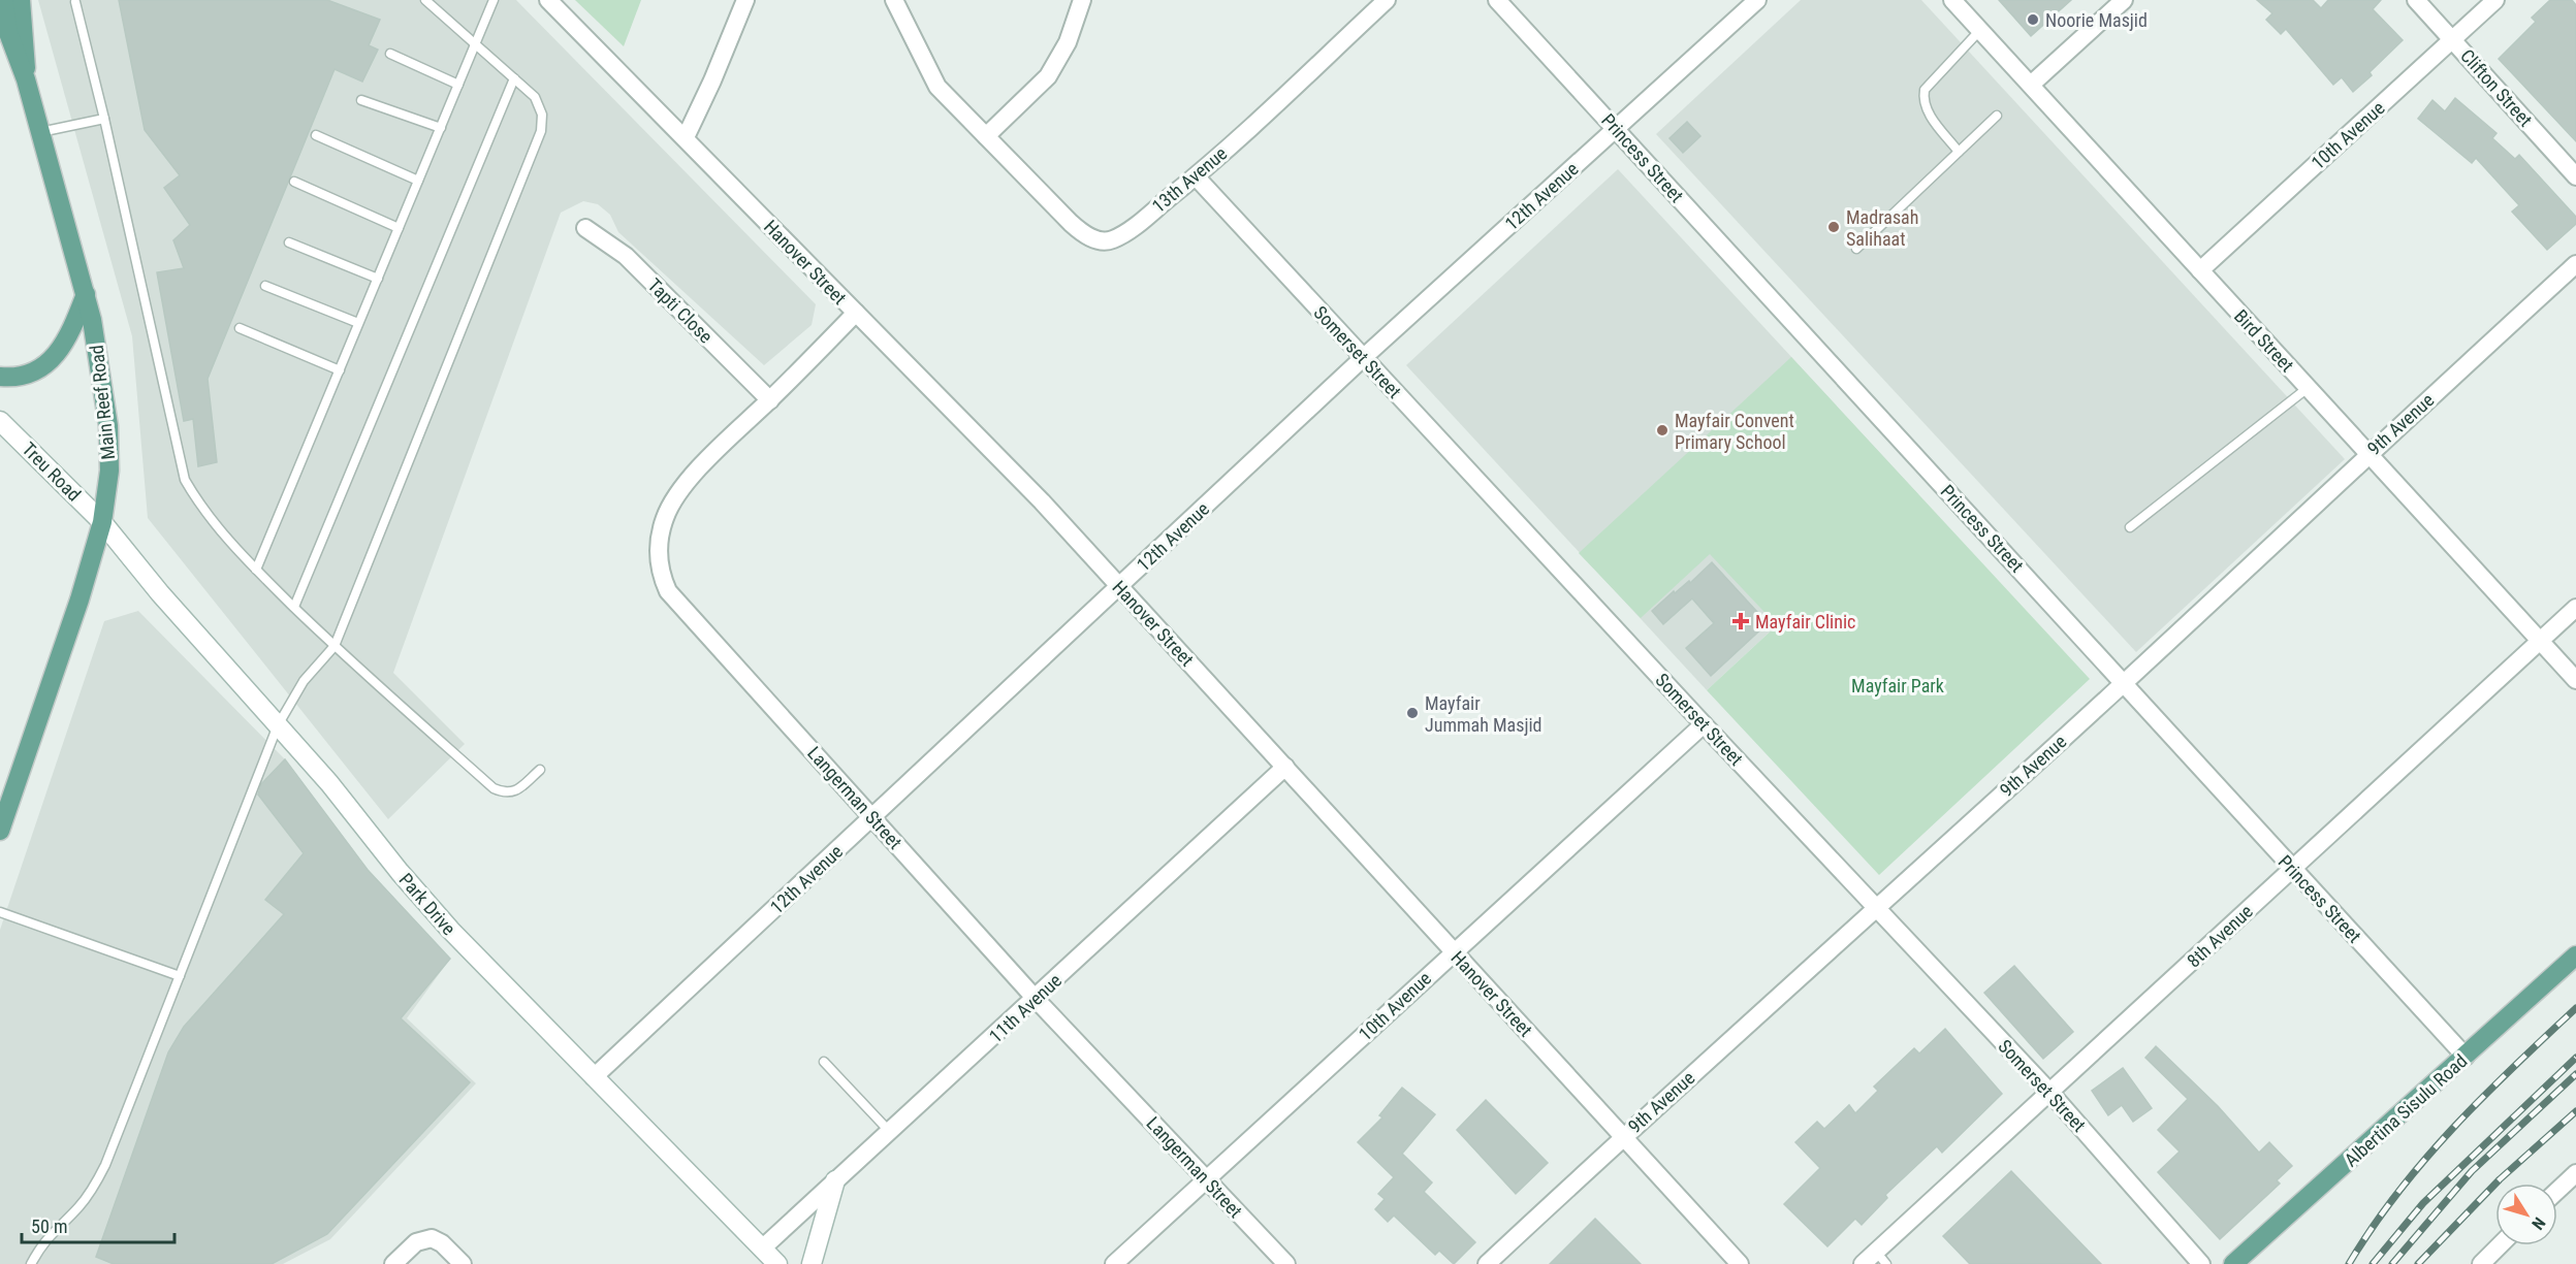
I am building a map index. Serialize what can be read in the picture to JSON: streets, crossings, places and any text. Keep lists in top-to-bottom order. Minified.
{"streets":{"main road":["Main Reef Road","Albertina Sisulu Road"],"street":["Clifton Street","10th Avenue","Princess Street","13th Avenue","12th Avenue","Hanover Street","Tapti Close","Bird Street","Somerset Street","9th Avenue","Treu Road","Langerman Street","Park Drive","8th Avenue","11th Avenue"]},"crossings":[["Clifton Street","10th Avenue"],["10th Avenue","Hanover Street"],["10th Avenue","Bird Street"],["10th Avenue","Somerset Street"],["10th Avenue","Langerman Street"],["Princess Street","12th Avenue"],["Princess Street","9th Avenue"],["Princess Street","8th Avenue"],["Princess Street","Albertina Sisulu Road"],["13th Avenue","Somerset Street"],["12th Avenue","Hanover Street"],["12th Avenue","Somerset Street"],["12th Avenue","Langerman Street"],["12th Avenue","Park Drive"],["Hanover Street","9th Avenue"],["Hanover Street","Langerman Street"],["Hanover Street","11th Avenue"],["Tapti Close","Langerman Street"],["Bird Street","9th Avenue"],["Bird Street","8th Avenue"],["Somerset Street","9th Avenue"],["Somerset Street","8th Avenue"],["Main Reef Road","Treu Road"],["Main Reef Road","Park Drive"],["Treu Road","Park Drive"],["Langerman Street","11th Avenue"],["Park Drive","11th Avenue"]],"parks":["Mayfair Park"],"places":{"other":["Noorie Masjid","Madrasah Salihaat","Mayfair Convent Primary School","Mayfair Jummah Masjid"],"health":["Mayfair Clinic"]},"scale_bar":"50 m","north":"bottom right"}
